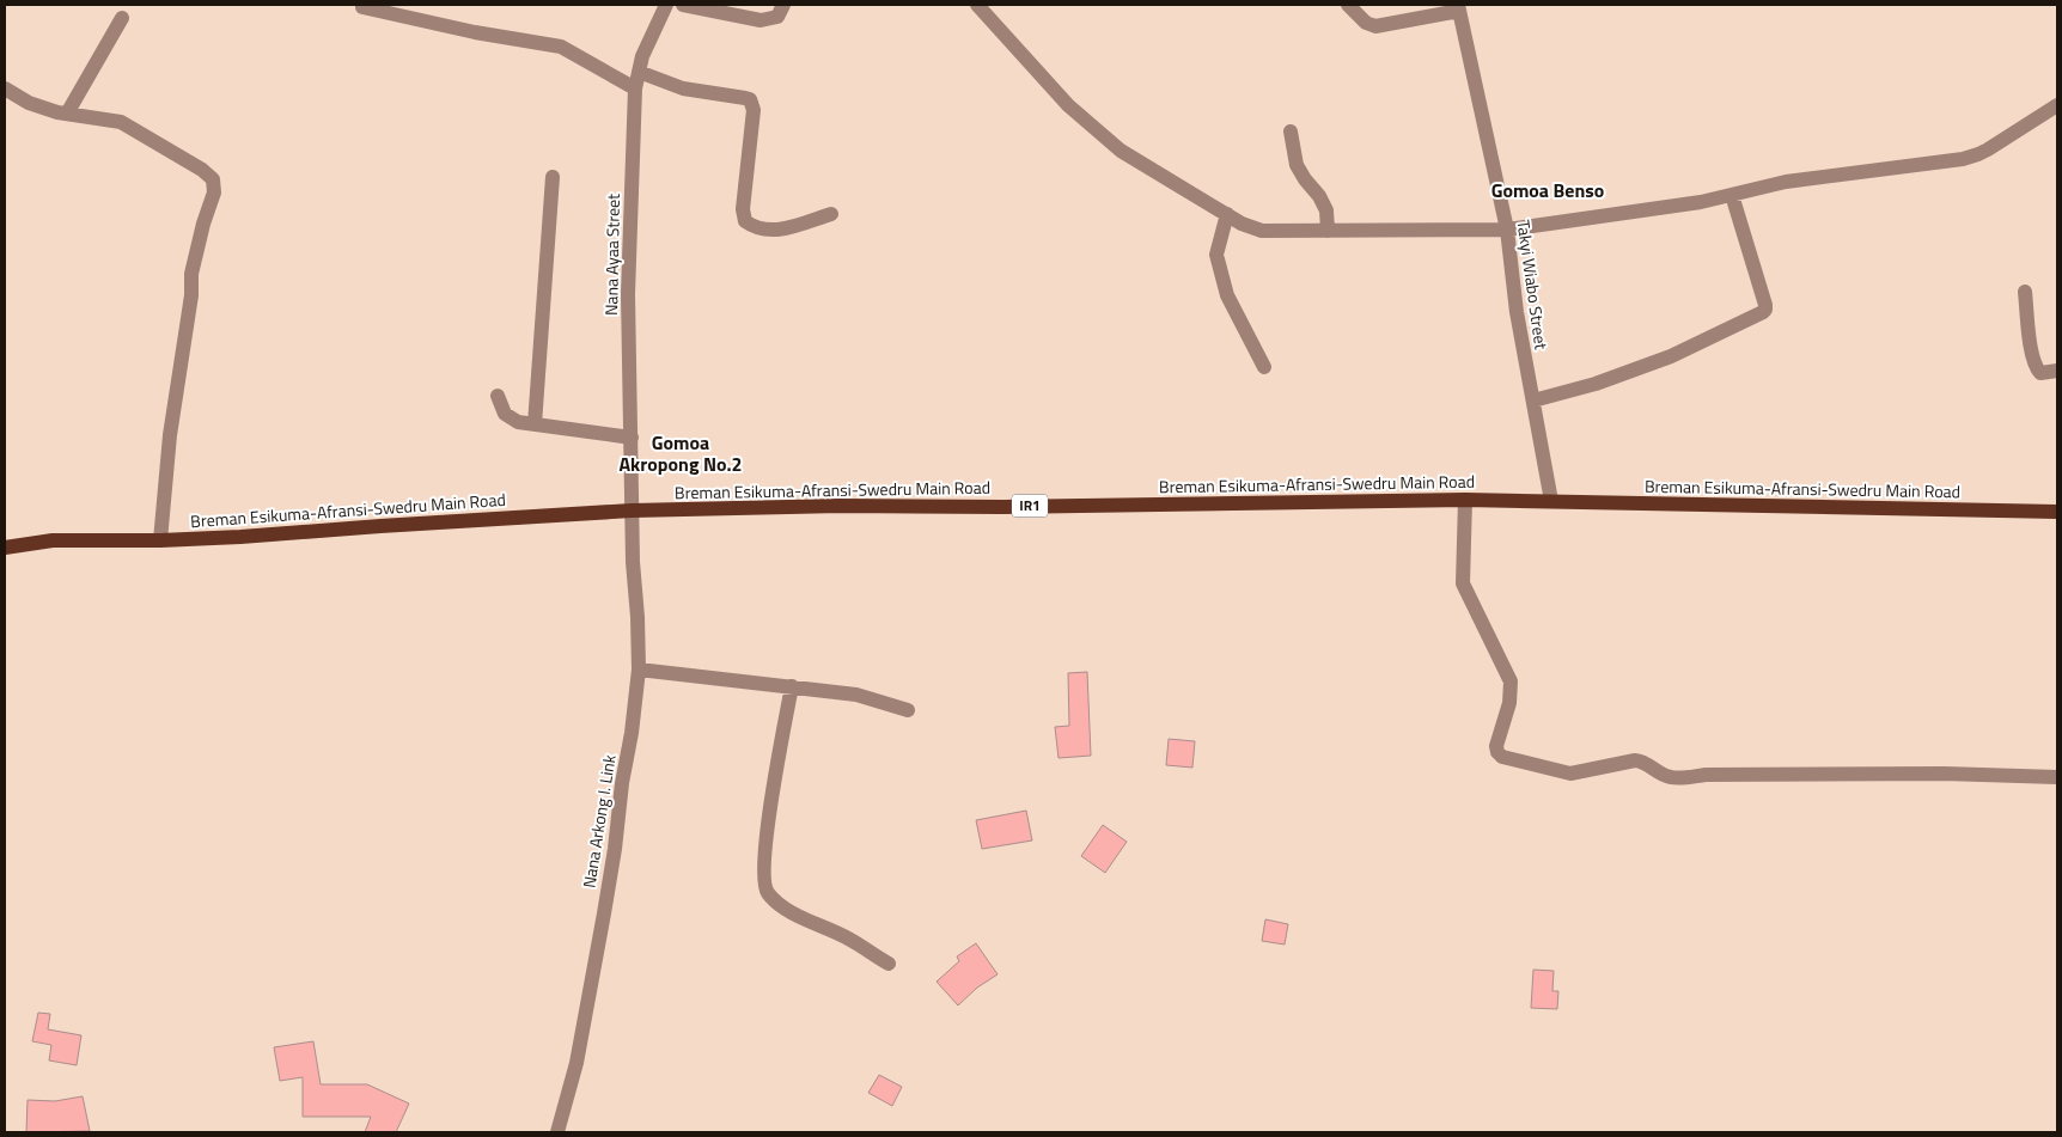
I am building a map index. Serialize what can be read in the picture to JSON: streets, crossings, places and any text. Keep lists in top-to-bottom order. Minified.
{"streets":{"main road":["Breman Esikuma-Afransi-Swedru Main Road","IR1"],"street":["Nana Ayaa Street","Takyi Wiabo Street","Nana Arkong I. Link"]},"crossings":[["Nana Ayaa Street","Breman Esikuma-Afransi-Swedru Main Road"],["Nana Ayaa Street","Nana Arkong I. Link"],["Takyi Wiabo Street","Breman Esikuma-Afransi-Swedru Main Road"],["Breman Esikuma-Afransi-Swedru Main Road","Nana Arkong I. Link"]],"districts":["Gomoa Benso","Gomoa Akropong No.2"]}
